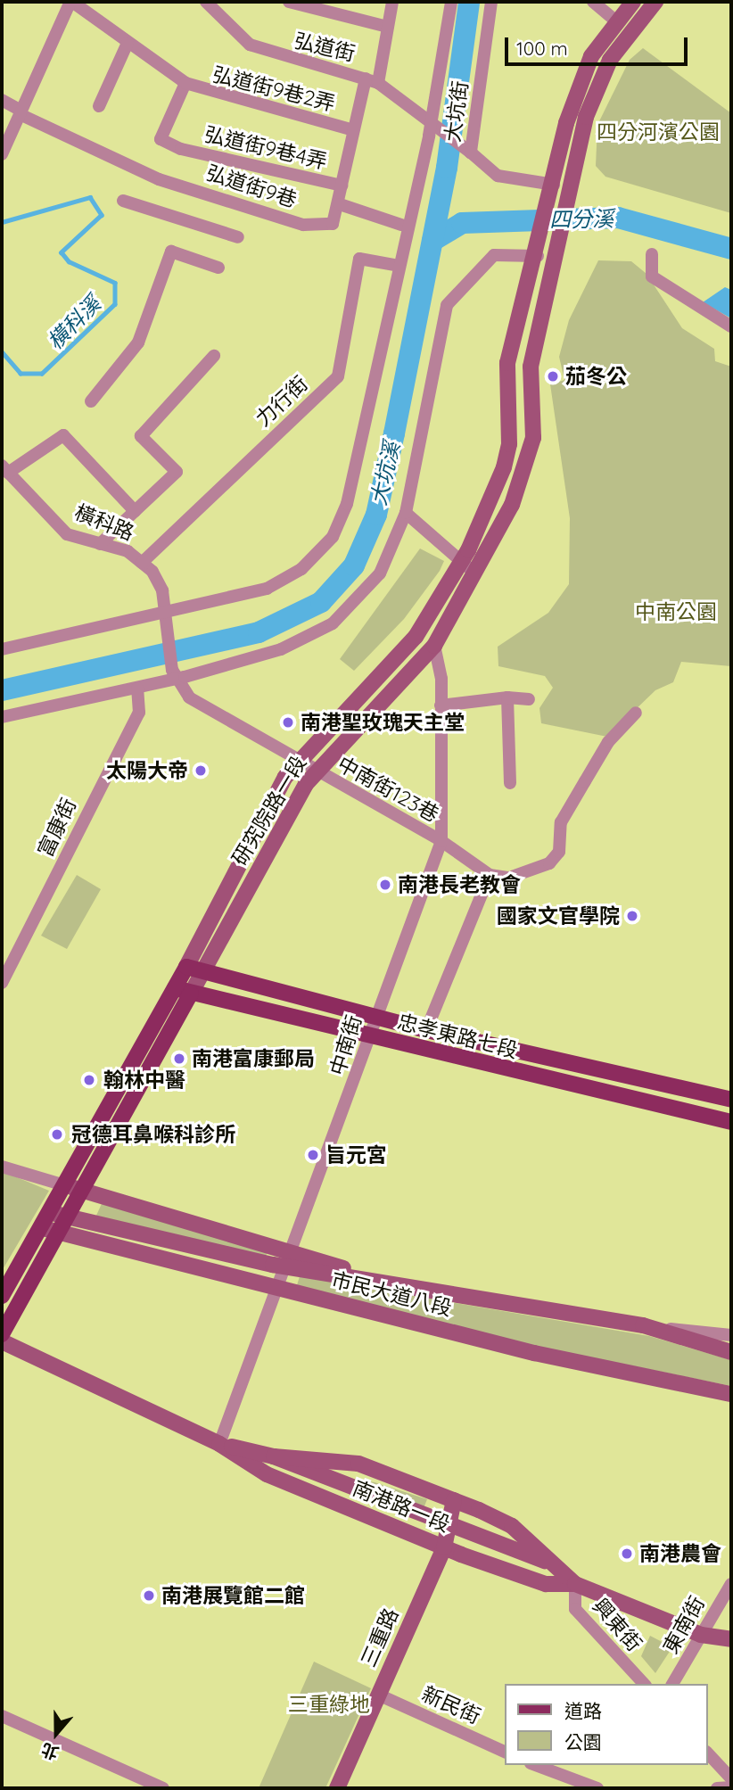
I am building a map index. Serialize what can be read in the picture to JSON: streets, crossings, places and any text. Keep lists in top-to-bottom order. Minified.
{"streets":{"main road":["大坑街","研究院路一段","忠孝東路七段","市民大道八段","南港路一段","三重路"],"street":["弘道街","弘道街9巷2弄","弘道街9巷4弄","弘道街9巷","力行街","橫科路","中南街123巷","富康街","中南街","興東街","東南街","新民街"]},"crossings":[["弘道街","大坑街"],["弘道街9巷2弄","弘道街9巷4弄"],["大坑街","研究院路一段"],["力行街","橫科路"],["橫科路","中南街123巷"],["中南街123巷","研究院路一段"],["中南街123巷","中南街"],["研究院路一段","忠孝東路七段"],["研究院路一段","中南街"],["研究院路一段","市民大道八段"],["忠孝東路七段","中南街"],["中南街","市民大道八段"],["中南街","南港路一段"],["南港路一段","興東街"],["南港路一段","東南街"],["南港路一段","三重路"],["三重路","新民街"]],"water":["四分溪","橫科溪","大坑溪"],"parks":["四分河濱公園","中南公園","三重綠地"],"places":["茄冬公","南港聖玫瑰天主堂","太陽大帝","南港長老教會","國家文官學院","南港富康郵局","翰林中醫","冠德耳鼻喉科診所","旨元宮","南港農會","南港展覽館二館"],"legend":["道路","公園"],"scale_bar":"100 m","north":"bottom"}
